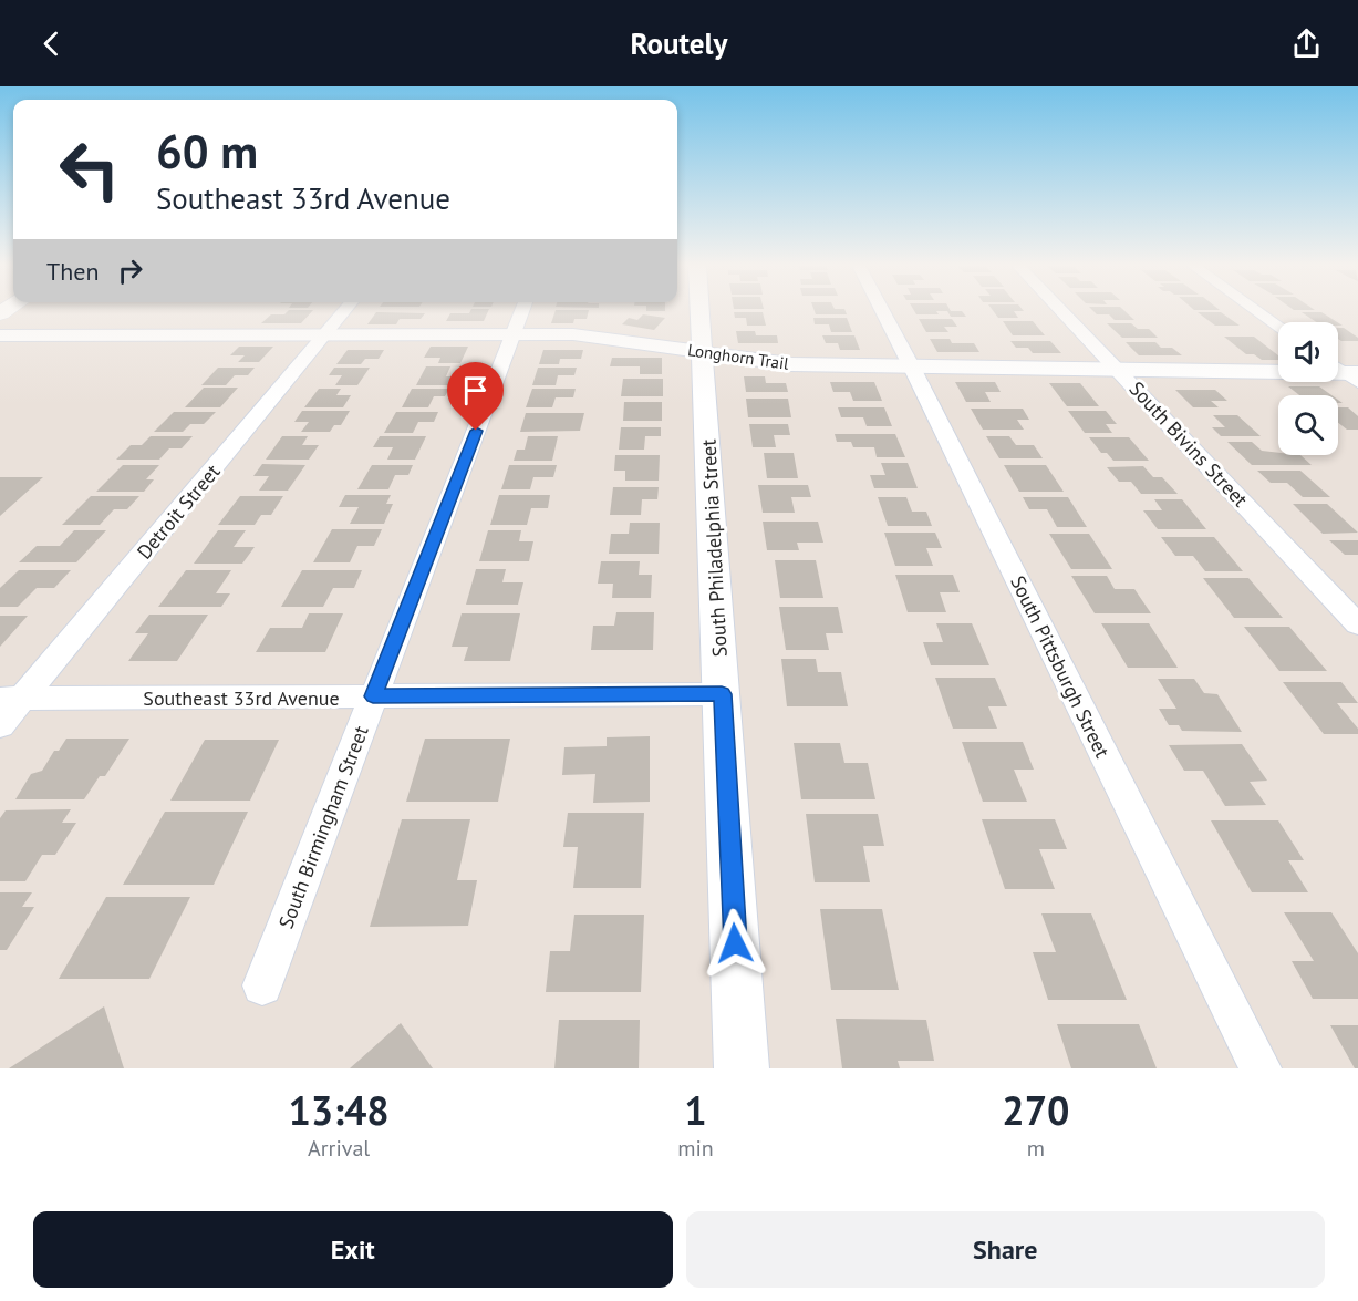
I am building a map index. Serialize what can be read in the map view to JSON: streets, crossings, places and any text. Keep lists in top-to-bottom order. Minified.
{"streets":{"street":["Longhorn Trail","South Bivins Street","Detroit Street","South Philadelphia Street","South Pittsburgh Street","Southeast 33rd Avenue","South Birmingham Street"]},"crossings":[["Longhorn Trail","South Bivins Street"],["Longhorn Trail","Detroit Street"],["Longhorn Trail","South Philadelphia Street"],["Longhorn Trail","South Pittsburgh Street"],["Longhorn Trail","South Birmingham Street"],["Detroit Street","Southeast 33rd Avenue"],["South Philadelphia Street","Southeast 33rd Avenue"],["Southeast 33rd Avenue","South Birmingham Street"]],"page":{"header":"Routely","turn":["60 m","Southeast 33rd Avenue"],"then":"Then","eta":["13:48","Arrival","1","min","270","m"],"buttons":["Exit","Share"]}}
